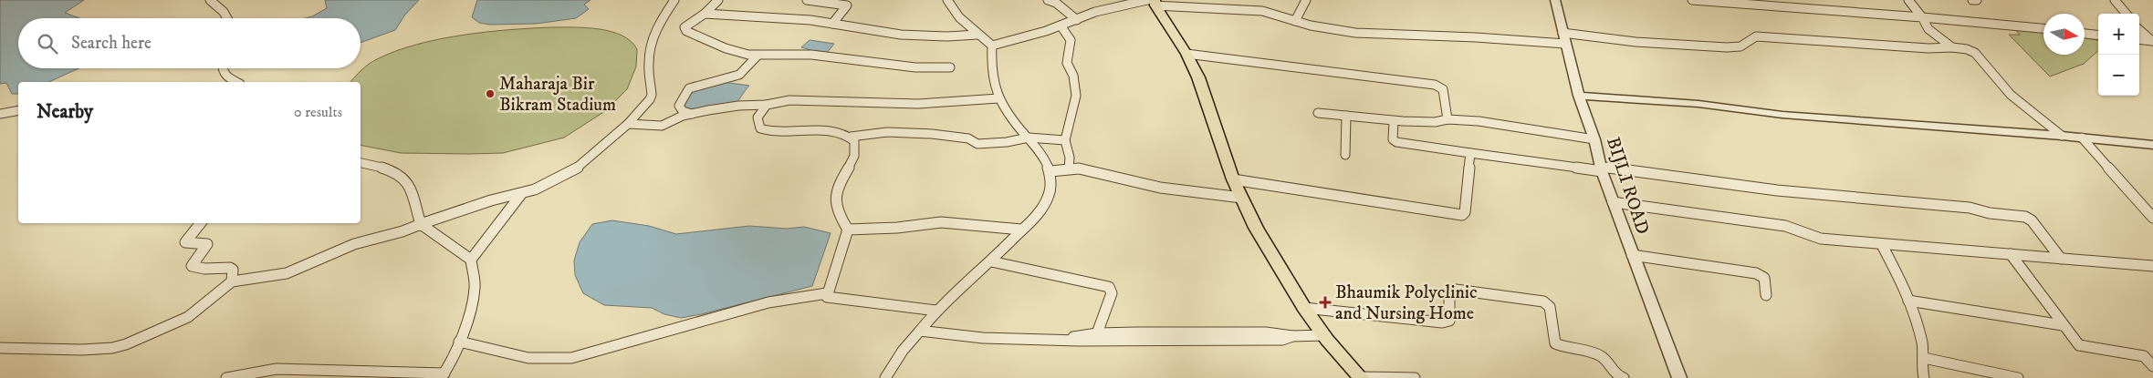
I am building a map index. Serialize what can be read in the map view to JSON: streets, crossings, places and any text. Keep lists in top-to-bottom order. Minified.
{"streets":{"street":["BIJLI ROAD"]},"places":{"other":["Maharaja Bir Bikram Stadium"],"health":["Bhaumik Polyclinic and Nursing Home"]},"north":"right","page":{"map_buttons":["+","−"],"search":"Search here","heading":["Nearby","0 results"]}}
